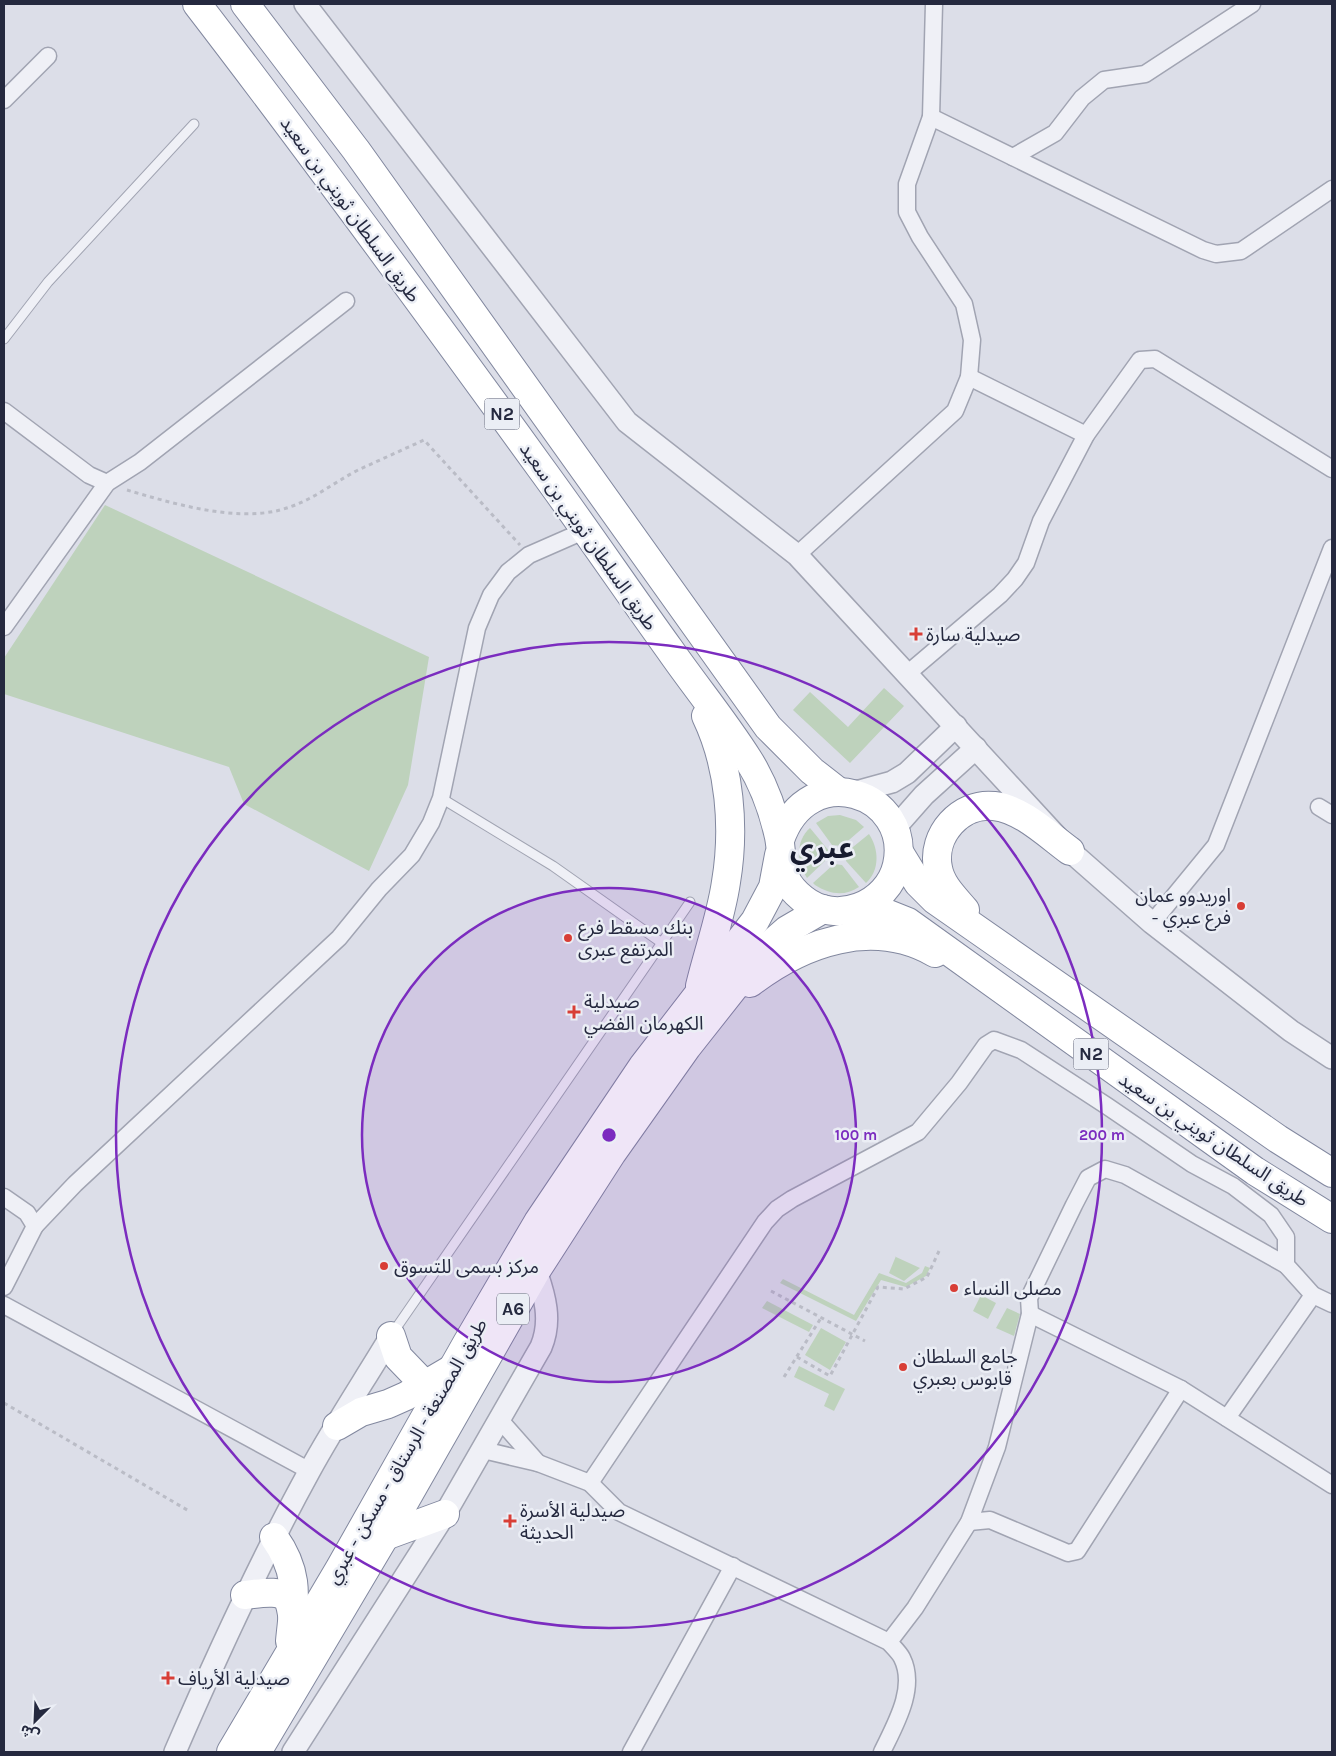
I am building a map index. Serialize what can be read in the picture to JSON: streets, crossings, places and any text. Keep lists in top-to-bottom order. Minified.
{"streets":{"highway":["طريق السلطان ثويني بن سعيد","N2","A6","طريق المصنعة - الرستاق - مسكن - عبري"]},"crossings":[["طريق السلطان ثويني بن سعيد","N2"],["طريق السلطان ثويني بن سعيد","طريق المصنعة - الرستاق - مسكن - عبري"],["N2","طريق المصنعة - الرستاق - مسكن - عبري"]],"districts":["عبري"],"places":{"health":["صيدلية سارة","صيدلية الكهرمان الفضي","صيدلية الأسرة الحديثة","صيدلية الأرياف"],"other":["اوريدوو عمان - فرع عبري","بنك مسقط فرع المرتفع عبرى","مركز بسمى للتسوق","مصلى النساء","جامع السلطان قابوس بعبري"]},"north":"bottom left","rings":["100 m","200 m"]}
